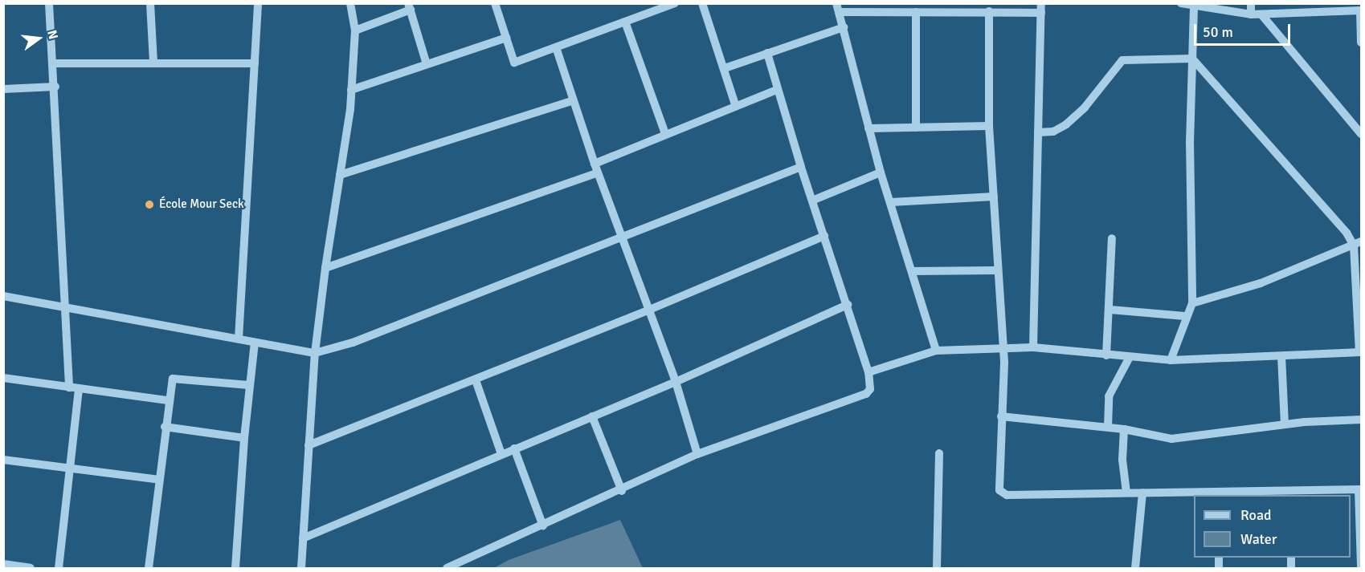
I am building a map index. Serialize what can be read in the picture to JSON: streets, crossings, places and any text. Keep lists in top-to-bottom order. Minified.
{"places":["École Mour Seck"],"legend":["Road","Water"],"scale_bar":"50 m","north":"right"}
